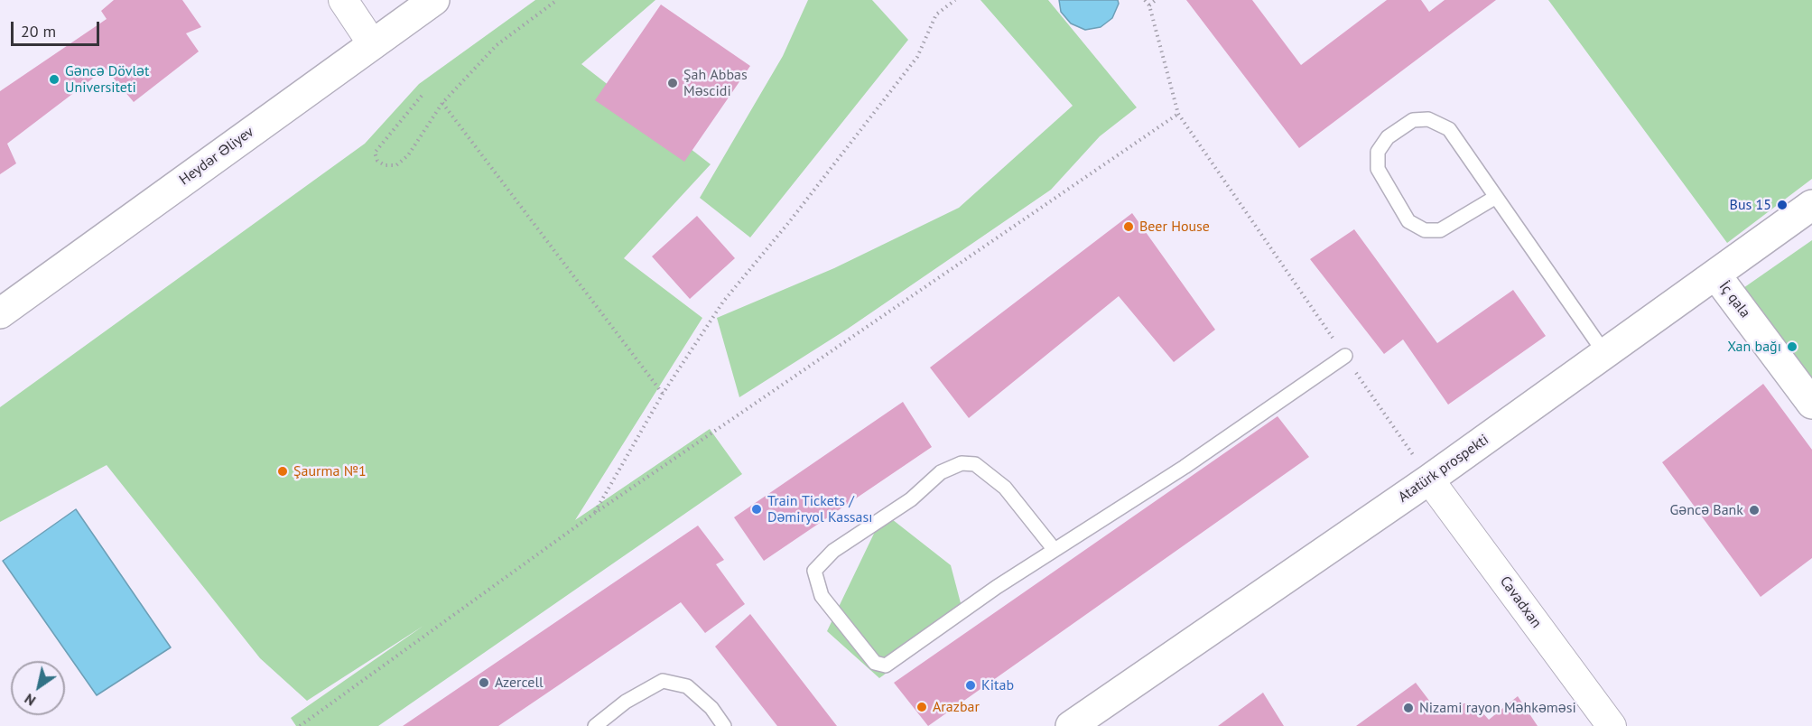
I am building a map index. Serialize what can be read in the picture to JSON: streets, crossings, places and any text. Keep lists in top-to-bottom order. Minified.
{"streets":{"main road":["Heydər Əliyev","İç qala","Atatürk prospekti"],"street":["Cavadxan"]},"crossings":[["İç qala","Atatürk prospekti"],["Atatürk prospekti","Cavadxan"]],"places":["Gəncə Dövlət Universiteti","Şah Abbas Məscidi","Bus 15","Beer House","Xan bağı","Şaurma №1","Train Tickets / Dəmiryol Kassası","Gəncə Bank","Azercell","Кitab","Arazbar","Nizami rayon Məhkəməsi"],"scale_bar":"20 m","north":"bottom left"}
